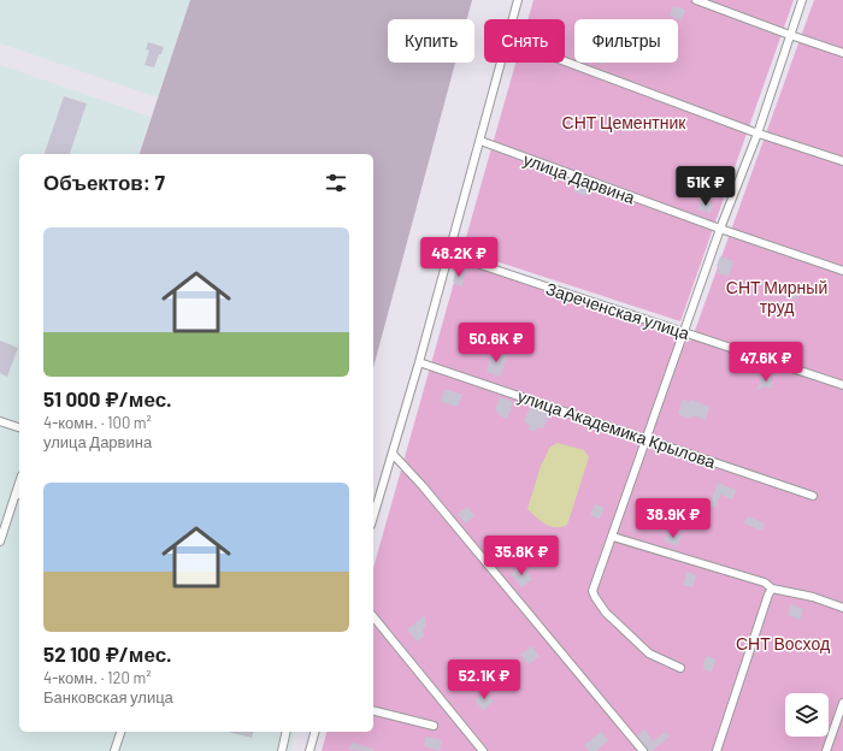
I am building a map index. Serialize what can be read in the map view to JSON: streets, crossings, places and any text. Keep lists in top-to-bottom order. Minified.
{"streets":{"street":["улица Дарвина","Зареченская улица","улица Академика Крылова"]},"parks":["СНТ Цементник","СНТ Мирный труд","СНТ Восход"],"page":{"chip":["Купить","Снять","Фильтры"],"heading":"Объектов: 7","price":["51K ₽","48.2K ₽","50.6K ₽","47.6K ₽","38.9K ₽","35.8K ₽","52.1K ₽"],"list":[{"name":"51 000 ₽/мес.","note":"4-комн. · 100 m² · улица Дарвина"},{"name":"52 100 ₽/мес.","note":"4-комн. · 120 m² · Банковская улица"}]}}
